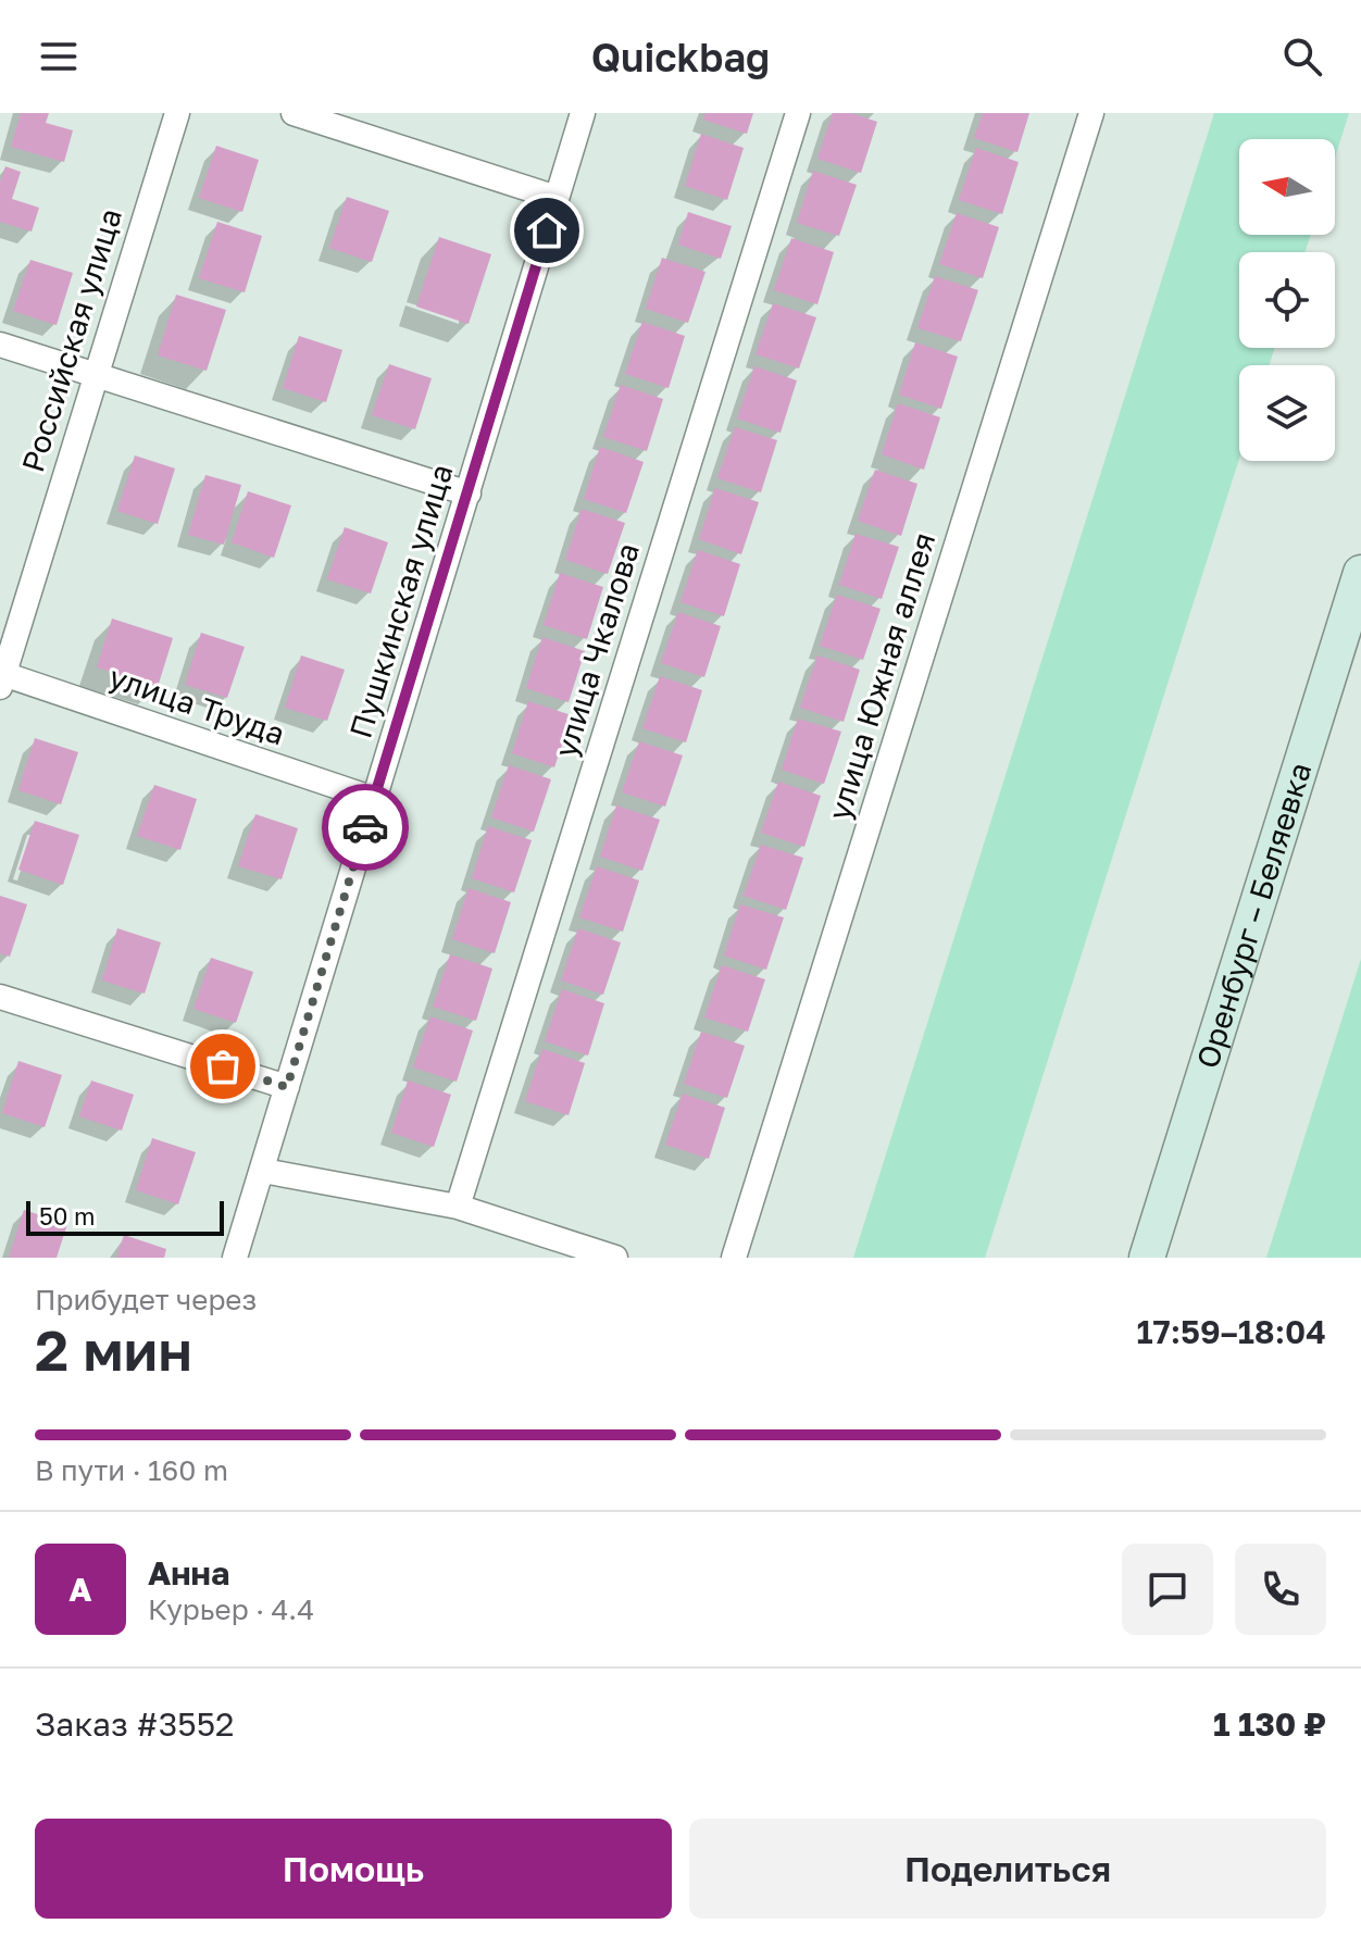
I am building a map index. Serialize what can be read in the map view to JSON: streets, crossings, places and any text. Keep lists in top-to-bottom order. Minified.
{"streets":{"main road":["Оренбург – Беляевка"],"street":["Российская улица","Пушкинская улица","улица Чкалова","улица Южная аллея","улица Труда"]},"crossings":[["Российская улица","улица Труда"],["Пушкинская улица","улица Труда"]],"scale_bar":"50 m","north":"left","page":{"header":"Quickbag","scale":"50 m","heading":["2 мин","Прибудет через","17:59–18:04"],"panel":["Анна","Курьер · 4.4","Заказ #3552","1 130 ₽"],"bar":"В пути · 160 m","round":"А","buttons":["Помощь","Поделиться"]}}
